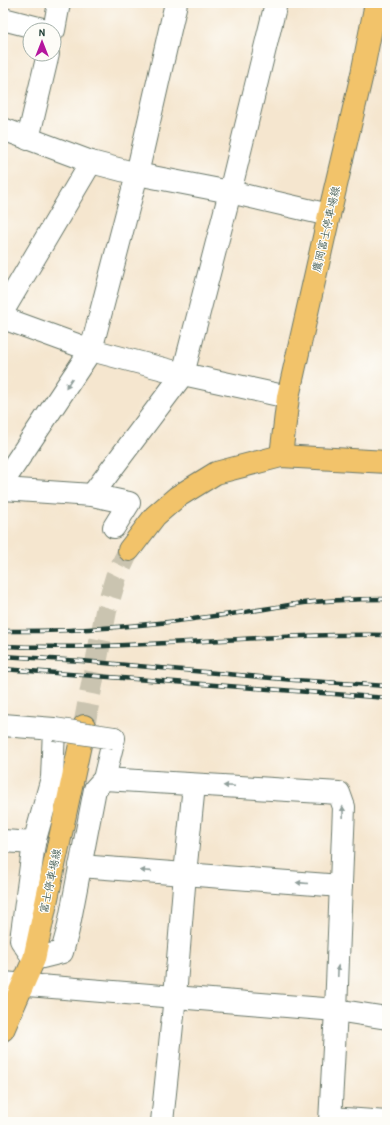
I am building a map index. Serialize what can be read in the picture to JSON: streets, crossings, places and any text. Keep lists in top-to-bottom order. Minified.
{"streets":{"main road":["鷹岡富士停車場線","富士停車場線"]},"north":"top"}
